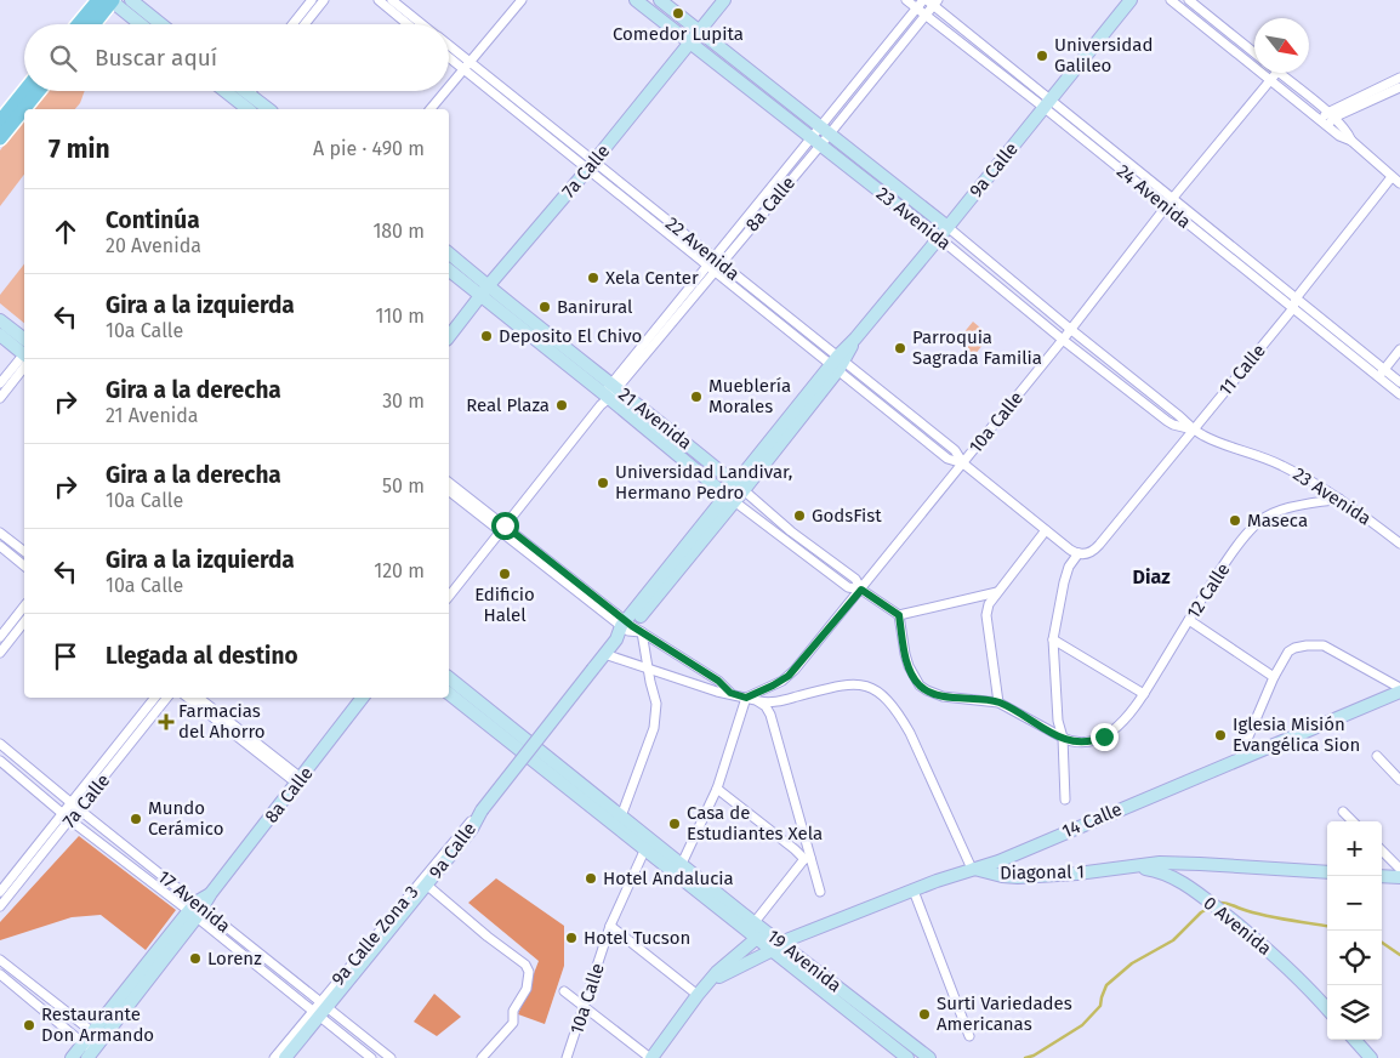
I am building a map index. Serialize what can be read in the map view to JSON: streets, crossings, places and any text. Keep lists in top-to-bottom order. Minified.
{"streets":{"street":["9a Calle","7a Calle","24 Avenida","8a Calle","23 Avenida","22 Avenida","11 Calle","21 Avenida","10a Calle","12 Calle","14 Calle","Diagonal 1","17 Avenida","0 Avenida","19 Avenida"]},"crossings":[["9a Calle","24 Avenida"],["9a Calle","23 Avenida"],["9a Calle","22 Avenida"],["9a Calle","21 Avenida"],["9a Calle","17 Avenida"],["7a Calle","23 Avenida"],["7a Calle","22 Avenida"],["7a Calle","21 Avenida"],["7a Calle","17 Avenida"],["24 Avenida","8a Calle"],["24 Avenida","11 Calle"],["24 Avenida","10a Calle"],["8a Calle","23 Avenida"],["8a Calle","22 Avenida"],["8a Calle","21 Avenida"],["8a Calle","17 Avenida"],["23 Avenida","11 Calle"],["23 Avenida","10a Calle"],["23 Avenida","12 Calle"],["22 Avenida","11 Calle"],["22 Avenida","10a Calle"],["11 Calle","12 Calle"],["21 Avenida","10a Calle"],["10a Calle","19 Avenida"],["14 Calle","Diagonal 1"],["14 Calle","19 Avenida"],["Diagonal 1","0 Avenida"]],"districts":["Diaz"],"places":{"other":["Comedor Lupita","Universidad Galileo","Xela Center","Banirural","Deposito El Chivo","Parroquia Sagrada Familia","Mueblería Morales","Real Plaza","Universidad Landivar, Hermano Pedro","GodsFist","Maseca","Edificio Halel","Iglesia Misión Evangélica Sion","Mundo Cerámico","Casa de Estudiantes Xela","Hotel Andalucia","Hotel Tucson","Lorenz","Surti Variedades Americanas","Restaurante Don Armando"],"health":["Farmacias del Ahorro"]},"north":"bottom right","page":{"search":"Buscar aquí","heading":["7 min","A pie · 490 m"],"list":[["Continúa","20 Avenida","180 m"],["Gira a la izquierda","10a Calle","110 m"],["Gira a la derecha","21 Avenida","30 m"],["Gira a la derecha","10a Calle","50 m"],["Gira a la izquierda","10a Calle","120 m"],"Llegada al destino"],"map_buttons":["+","−"]}}
